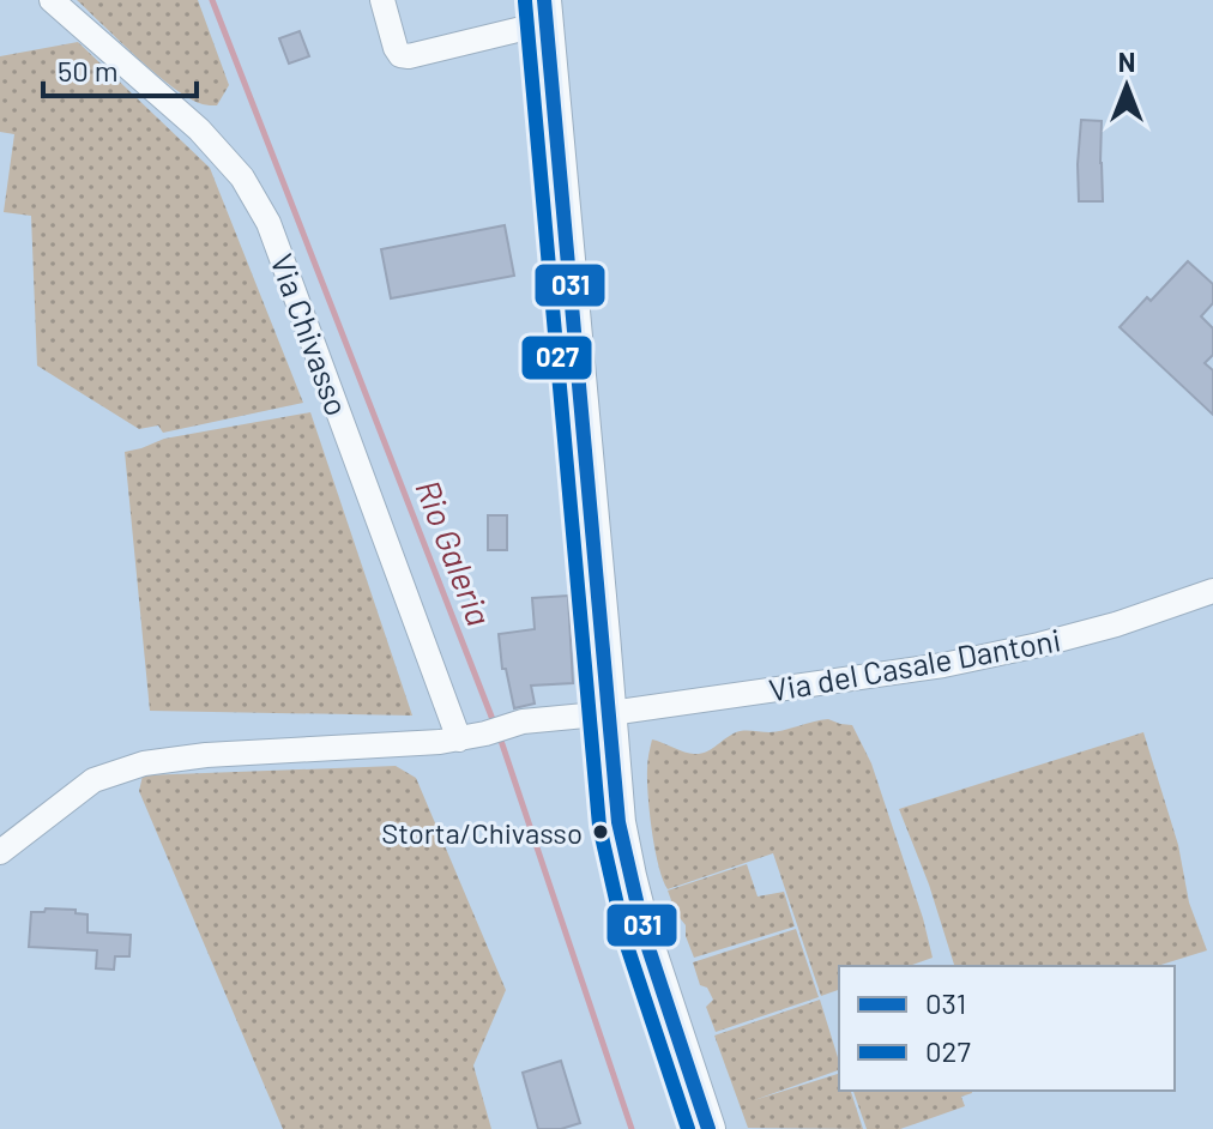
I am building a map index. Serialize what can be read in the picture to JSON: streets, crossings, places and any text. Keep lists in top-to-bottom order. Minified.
{"streets":{"street":["Via Chivasso","Via del Casale Dantoni"]},"water":["Rio Galeria"],"places":["Storta/Chivasso"],"lines":["transit line 031","transit line 027"],"legend":["031","027"],"scale_bar":"50 m","north":"top"}
